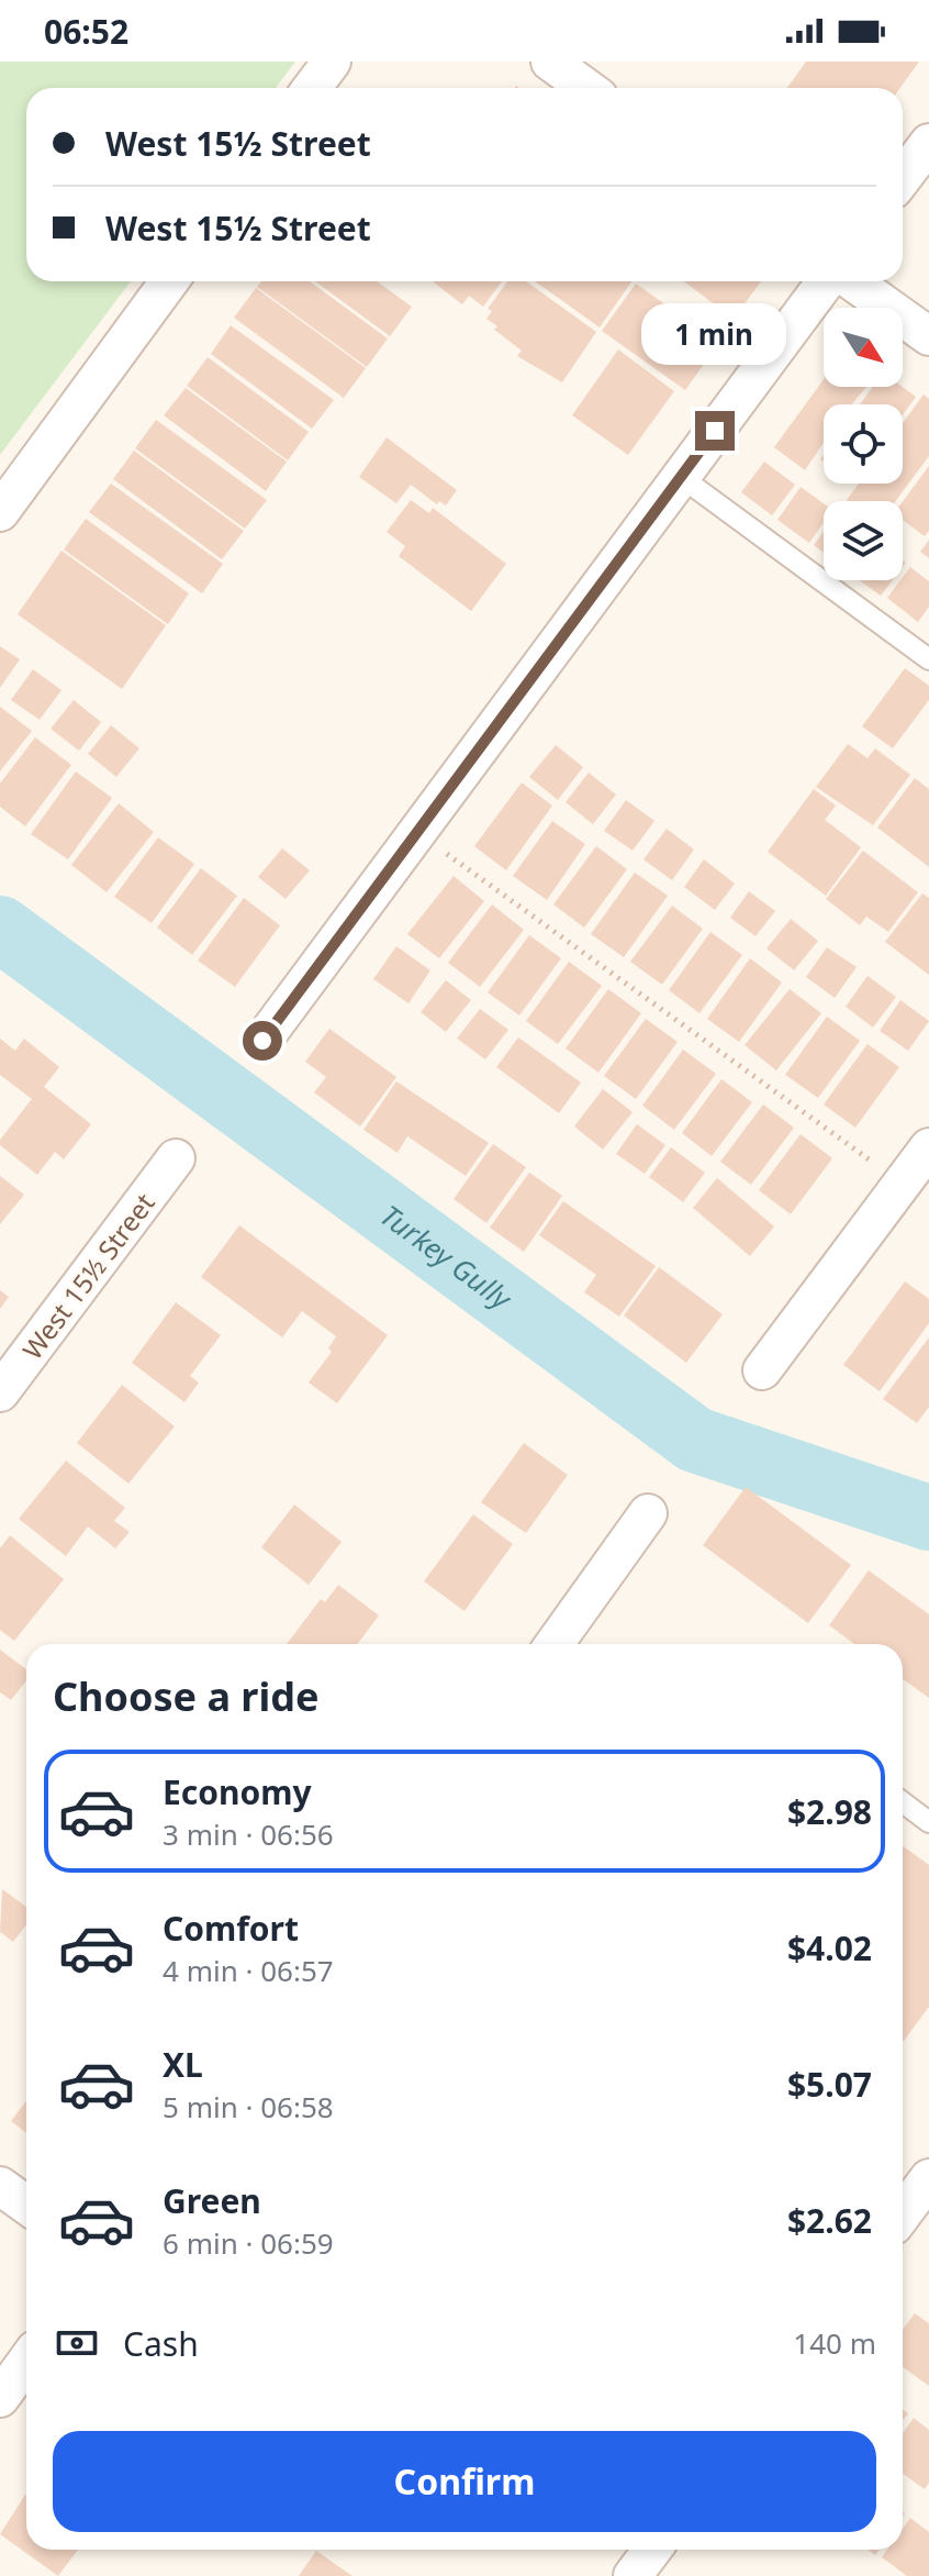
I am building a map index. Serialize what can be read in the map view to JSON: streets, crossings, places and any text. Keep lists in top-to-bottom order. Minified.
{"streets":{"street":["West 15½ Street"]},"water":["Turkey Gully"],"north":"bottom right","page":{"status":"06:52","banner":["West 15½ Street","West 15½ Street"],"bubble":"1 min","heading":"Choose a ride","list":[{"name":"Economy","note":"3 min · 06:56","value":"$2.98"},{"name":"Comfort","note":"4 min · 06:57","value":"$4.02"},{"name":"XL","note":"5 min · 06:58","value":"$5.07"},{"name":"Green","note":"6 min · 06:59","value":"$2.62"}],"pay":["Cash","140 m"],"buttons":"Confirm"}}
